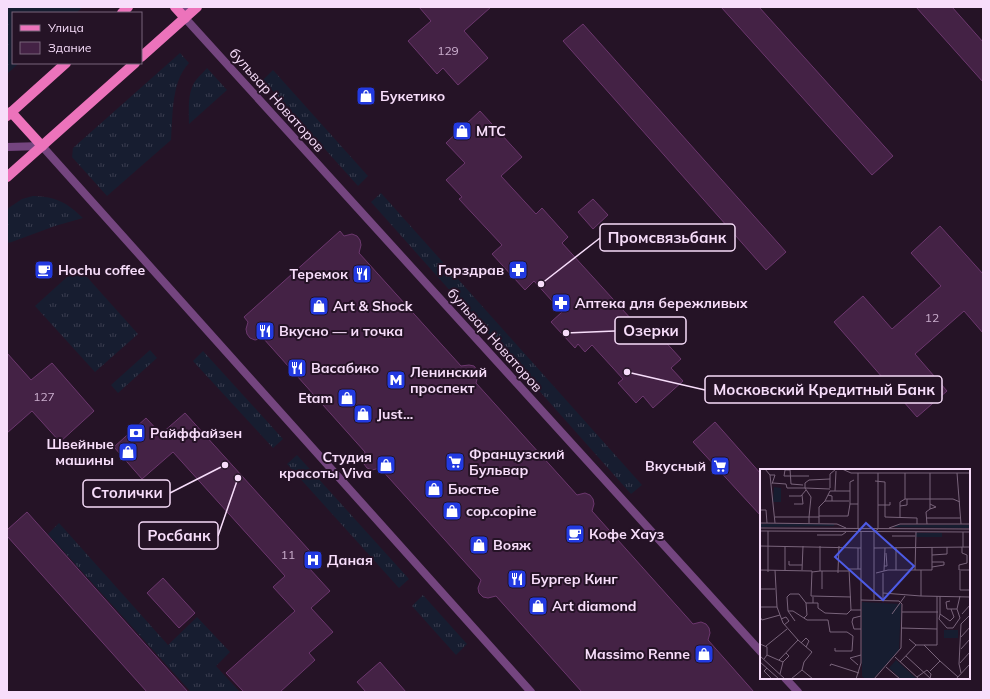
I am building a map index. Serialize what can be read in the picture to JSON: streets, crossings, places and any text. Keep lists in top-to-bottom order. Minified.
{"streets":{"street":["бульвар Новаторов"]},"places":{"shop":["Букетико","МТС","Art & Shock","Etam","Just...","Швейные машины","Студия красоты Viva","Бюстье","cop.copine","Вояж","Art diamond","Massimo Renne"],"cafe":["Hochu coffee","Кофе Хауз"],"pharmacy":["Горздрав","Аптека для бережливых"],"restaurant":["Теремок","Вкусно — и точка","Васабико","Бургер Кинг"],"other":["Промсвязьбанк","Озерки","Московский Кредитный Банк","Столички","Росбанк"],"metro station":["Ленинский проспект"],"bank":["Райффайзен"],"supermarket":["Французский Бульвар","Вкусный"],"hospital":["Даная"]},"house_numbers":["129","12","127","11"],"legend":["Улица","Здание"]}
